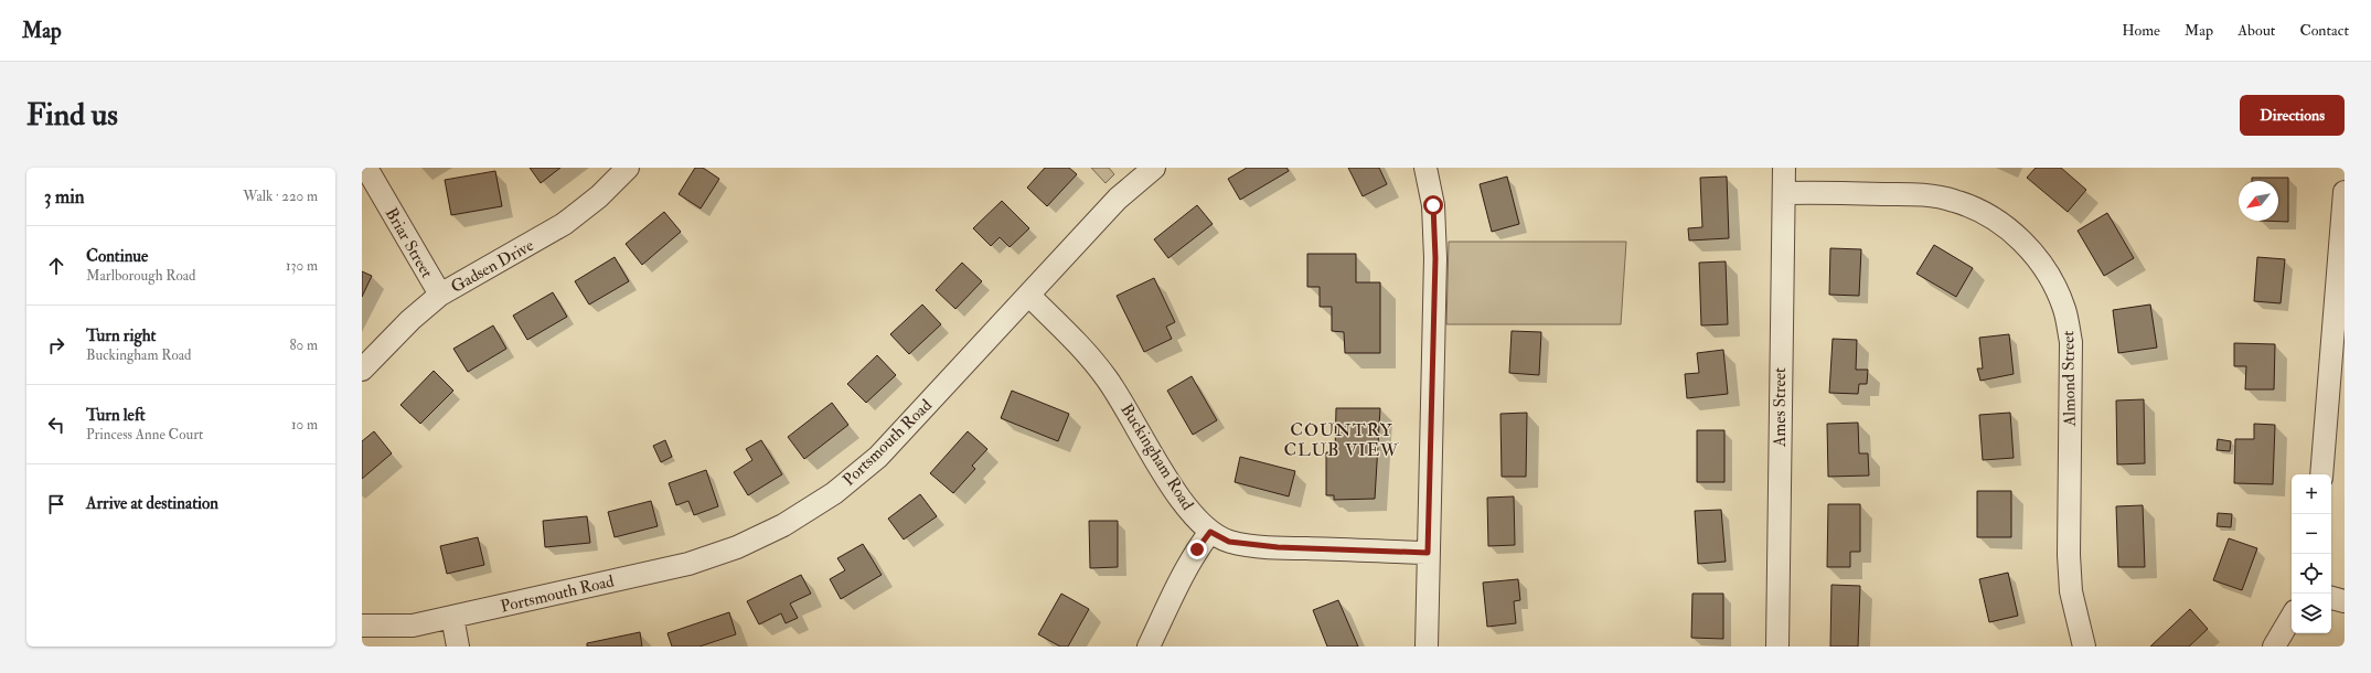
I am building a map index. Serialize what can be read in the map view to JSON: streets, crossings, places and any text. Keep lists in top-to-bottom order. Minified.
{"streets":{"street":["Briar Street","Gadsen Drive","Almond Street","Ames Street","Portsmouth Road","Buckingham Road"]},"crossings":[["Briar Street","Gadsen Drive"],["Almond Street","Ames Street"],["Portsmouth Road","Buckingham Road"]],"districts":["COUNTRY CLUB VIEW"],"north":"bottom left","page":{"header":"Map","nav":["Home","Map","About","Contact"],"buttons":"Directions","title":"Find us","heading":["3 min","Walk · 220 m"],"list":[["Continue","Marlborough Road","130 m"],["Turn right","Buckingham Road","80 m"],["Turn left","Princess Anne Court","10 m"],"Arrive at destination"],"map_buttons":["+","−"]}}
